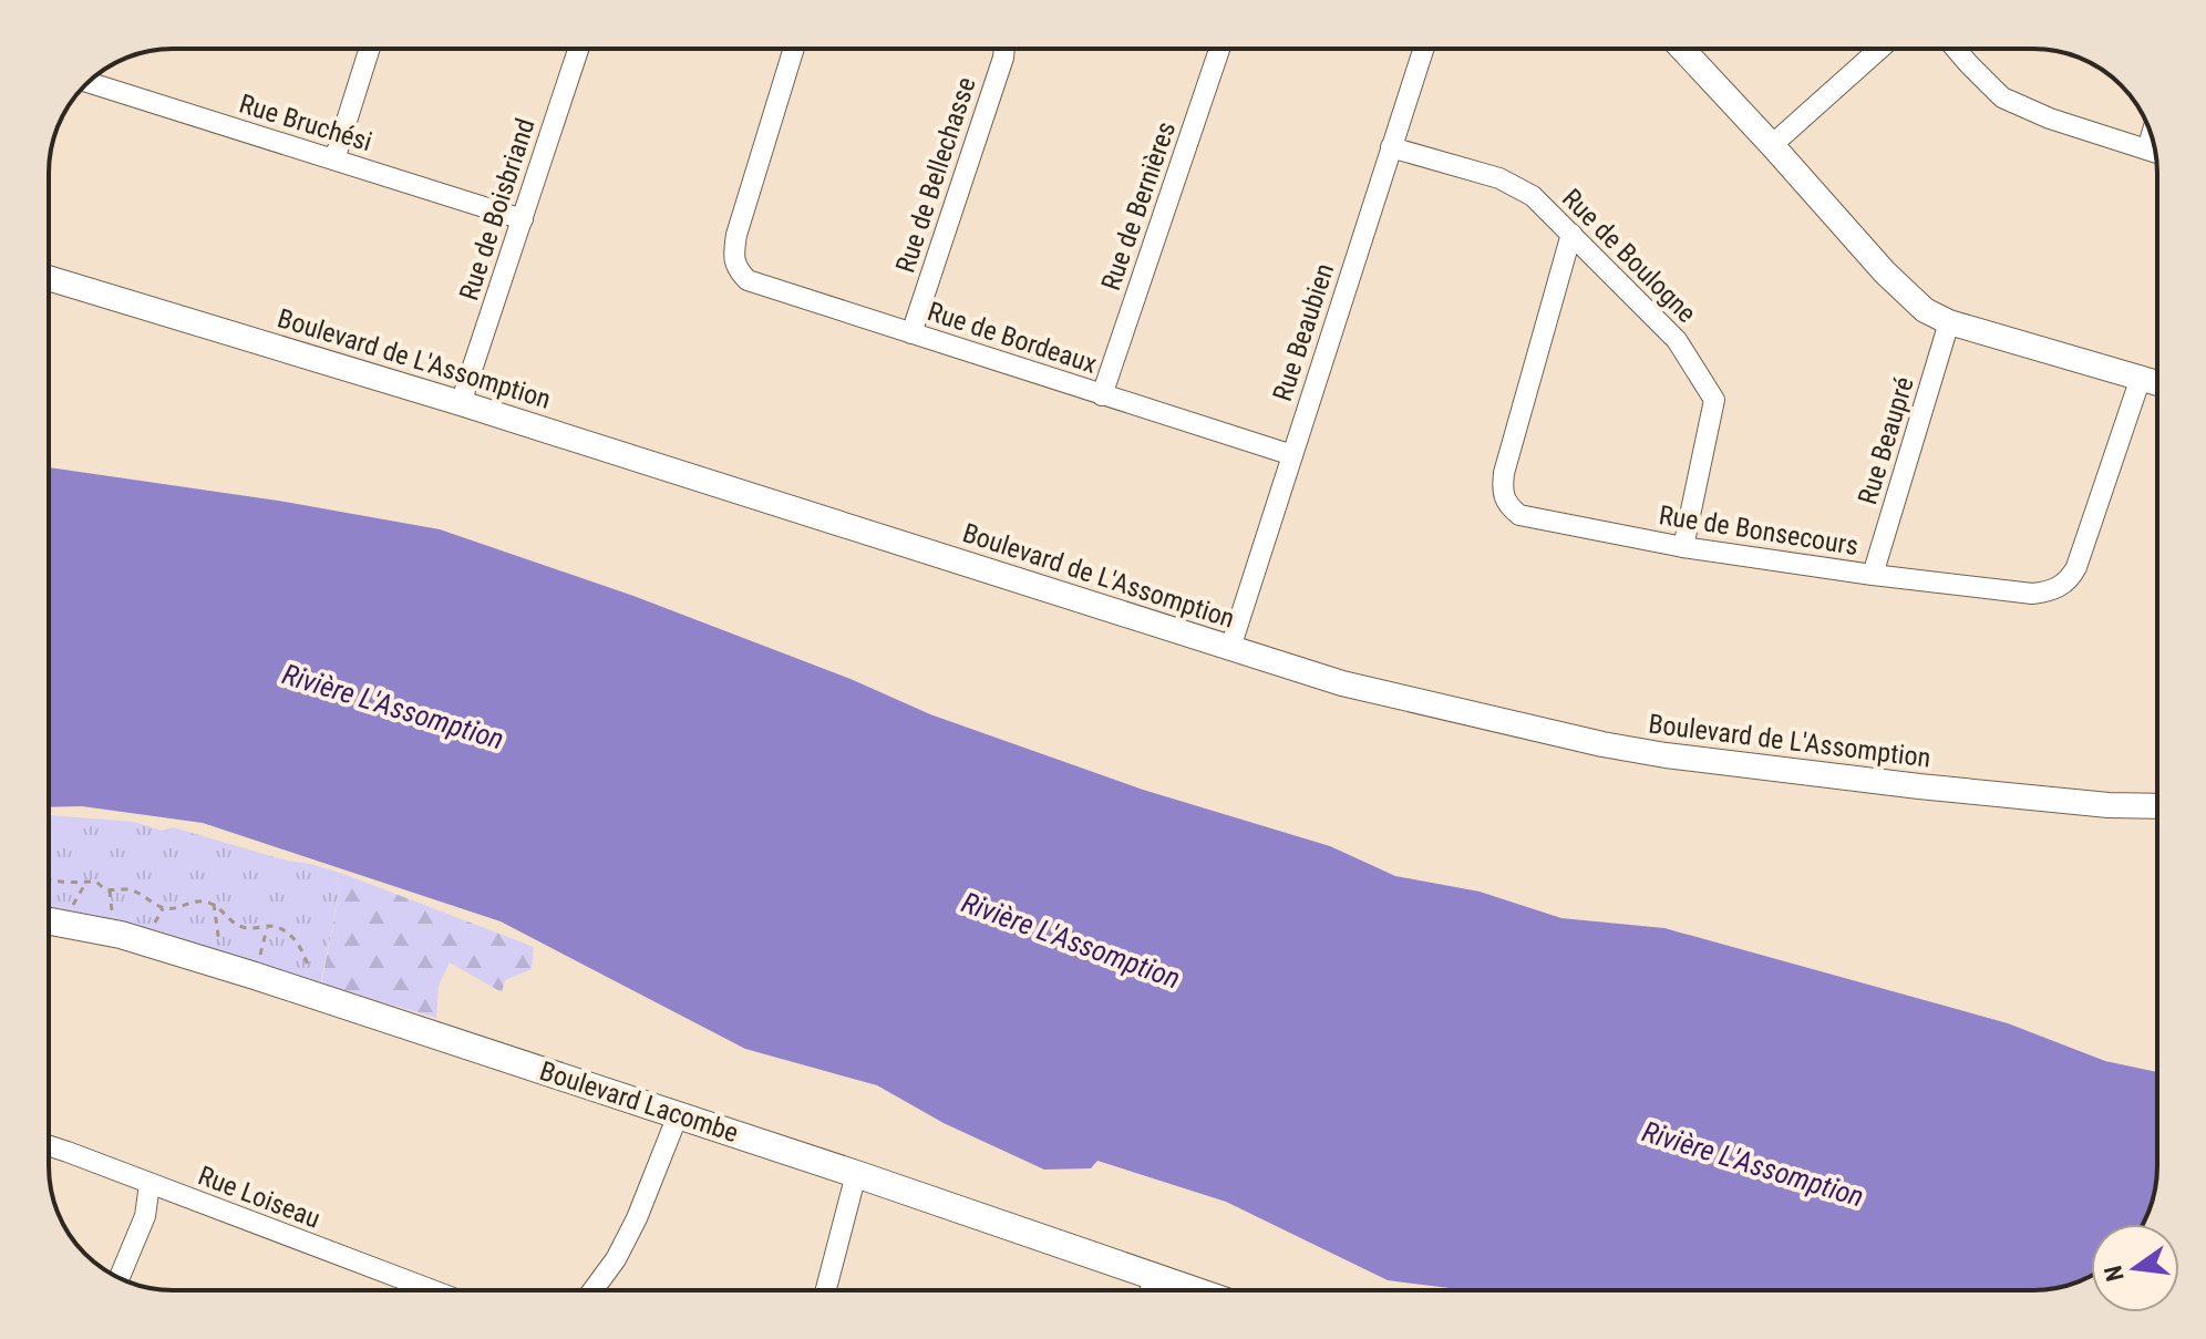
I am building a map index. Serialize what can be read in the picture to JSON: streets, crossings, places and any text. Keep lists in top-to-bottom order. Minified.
{"streets":{"main road":["Boulevard Lacombe"],"street":["Rue Bruchési","Rue de Bellechasse","Rue de Bernières","Rue de Boisbriand","Rue de Boulogne","Rue Beaubien","Rue de Bordeaux","Boulevard de L'Assomption","Rue Beaupré","Rue de Bonsecours","Rue Loiseau"]},"crossings":[["Rue Bruchési","Rue de Boisbriand"],["Rue de Bellechasse","Rue de Bordeaux"],["Rue de Bernières","Rue de Bordeaux"],["Rue de Boisbriand","Boulevard de L'Assomption"],["Rue de Boulogne","Rue Beaubien"],["Rue de Boulogne","Rue de Bonsecours"],["Rue Beaubien","Rue de Bordeaux"],["Rue Beaubien","Boulevard de L'Assomption"],["Rue Beaupré","Rue de Bonsecours"]],"water":["Rivière L'Assomption"],"north":"left"}
